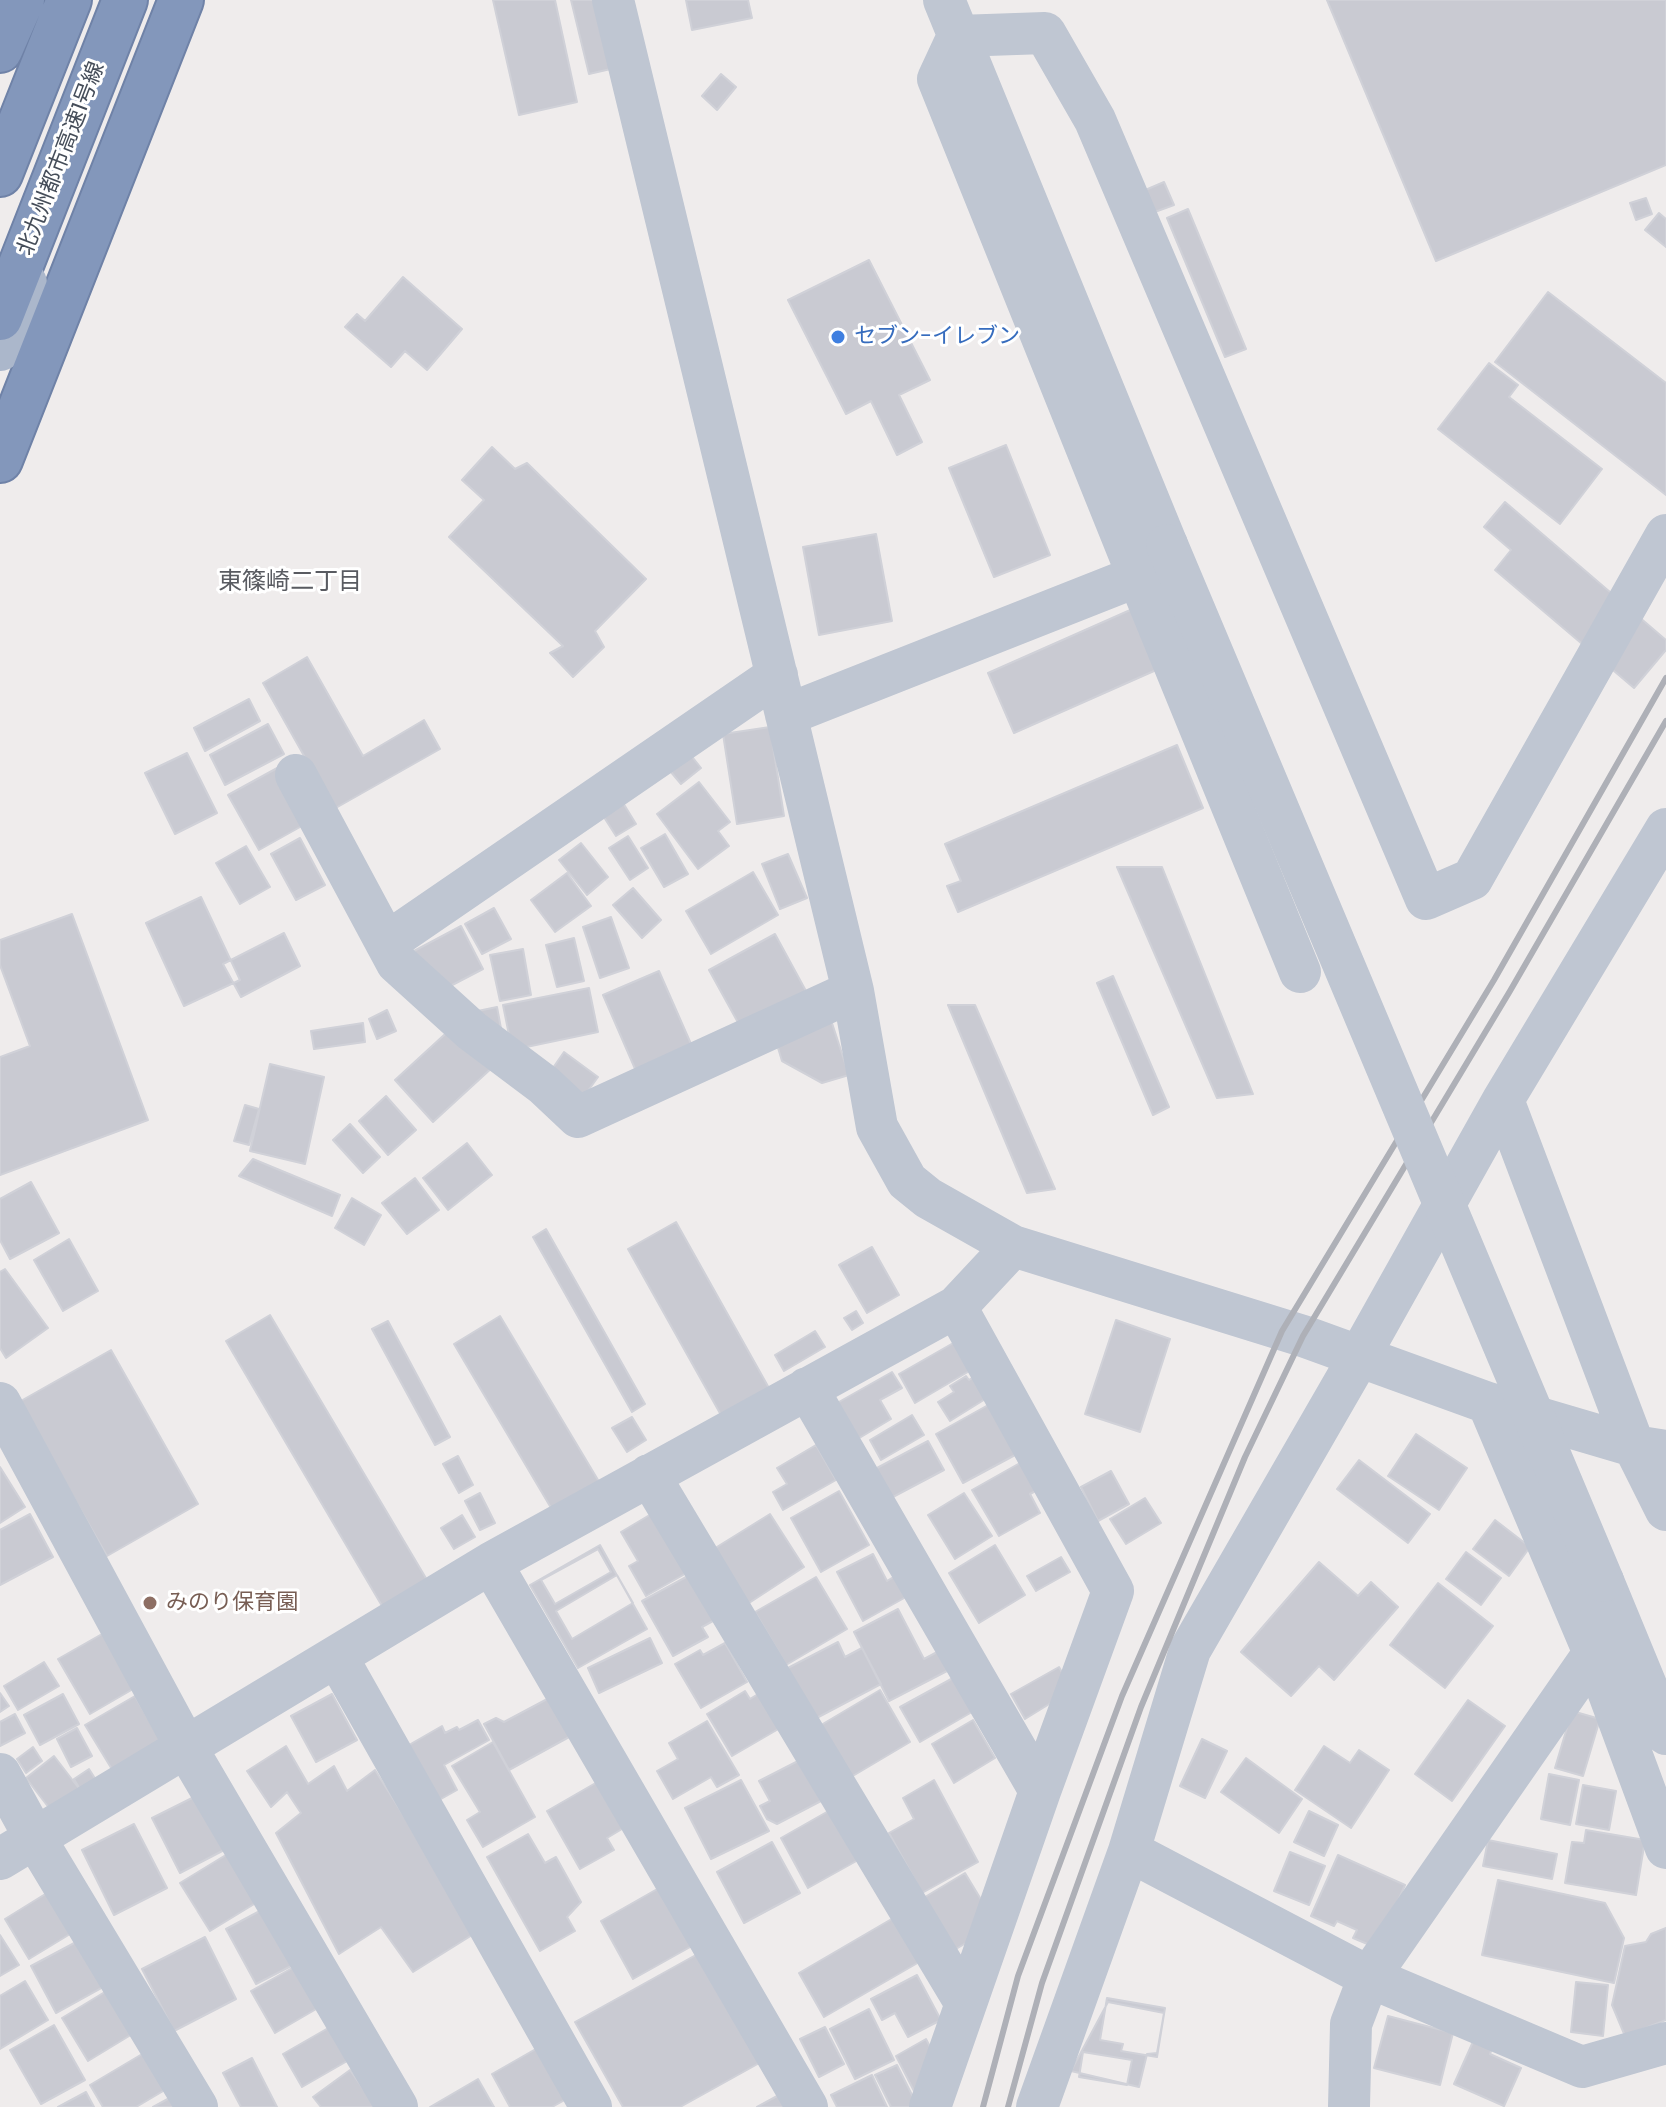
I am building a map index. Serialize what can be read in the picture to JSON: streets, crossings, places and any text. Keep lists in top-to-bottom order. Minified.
{"streets":{"highway":["北九州都市高速1号線"]},"districts":["東篠崎二丁目"],"places":["セブン-イレブン","みのり保育園"]}
